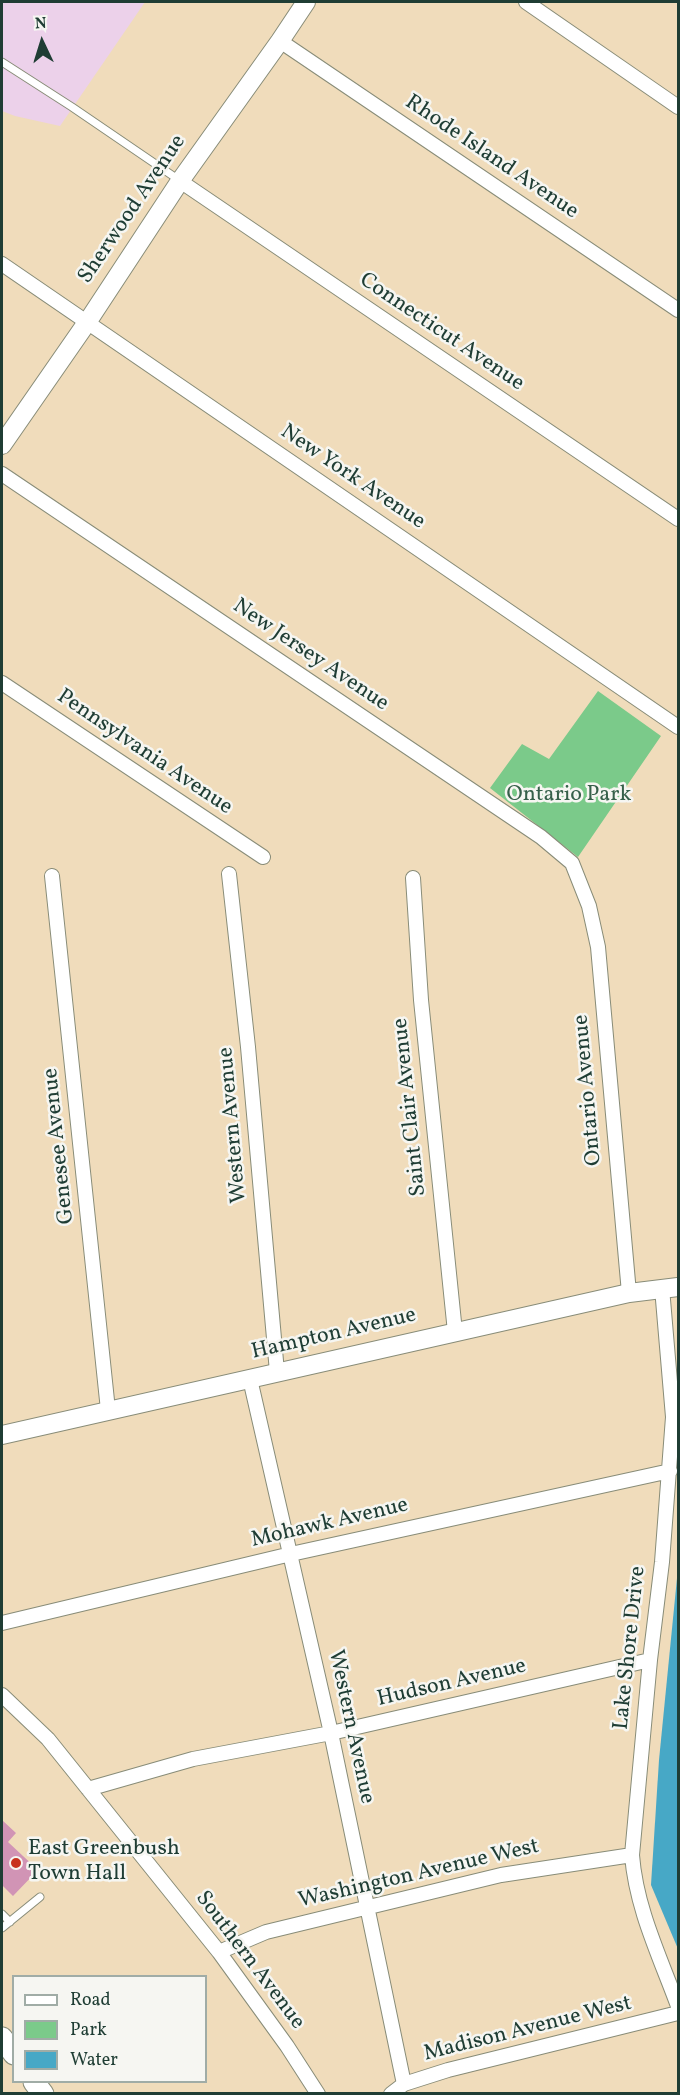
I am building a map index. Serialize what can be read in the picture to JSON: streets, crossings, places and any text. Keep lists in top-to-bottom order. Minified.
{"streets":{"street":["Rhode Island Avenue","Sherwood Avenue","Connecticut Avenue","New York Avenue","New Jersey Avenue","Pennsylvania Avenue","Ontario Avenue","Saint Clair Avenue","Western Avenue","Genesee Avenue","Hampton Avenue","Mohawk Avenue","Lake Shore Drive","Hudson Avenue","Washington Avenue West","Southern Avenue","Madison Avenue West"]},"crossings":[["Rhode Island Avenue","Sherwood Avenue"],["Sherwood Avenue","Connecticut Avenue"],["Sherwood Avenue","New York Avenue"],["New Jersey Avenue","Ontario Avenue"],["Ontario Avenue","Hampton Avenue"],["Saint Clair Avenue","Hampton Avenue"],["Western Avenue","Hampton Avenue"],["Western Avenue","Mohawk Avenue"],["Western Avenue","Hudson Avenue"],["Western Avenue","Washington Avenue West"],["Western Avenue","Madison Avenue West"],["Genesee Avenue","Hampton Avenue"],["Hampton Avenue","Lake Shore Drive"],["Mohawk Avenue","Lake Shore Drive"],["Lake Shore Drive","Hudson Avenue"],["Lake Shore Drive","Washington Avenue West"],["Hudson Avenue","Southern Avenue"],["Washington Avenue West","Southern Avenue"]],"parks":["Ontario Park"],"places":["East Greenbush Town Hall"],"legend":["Road","Park","Water"],"north":"top"}
